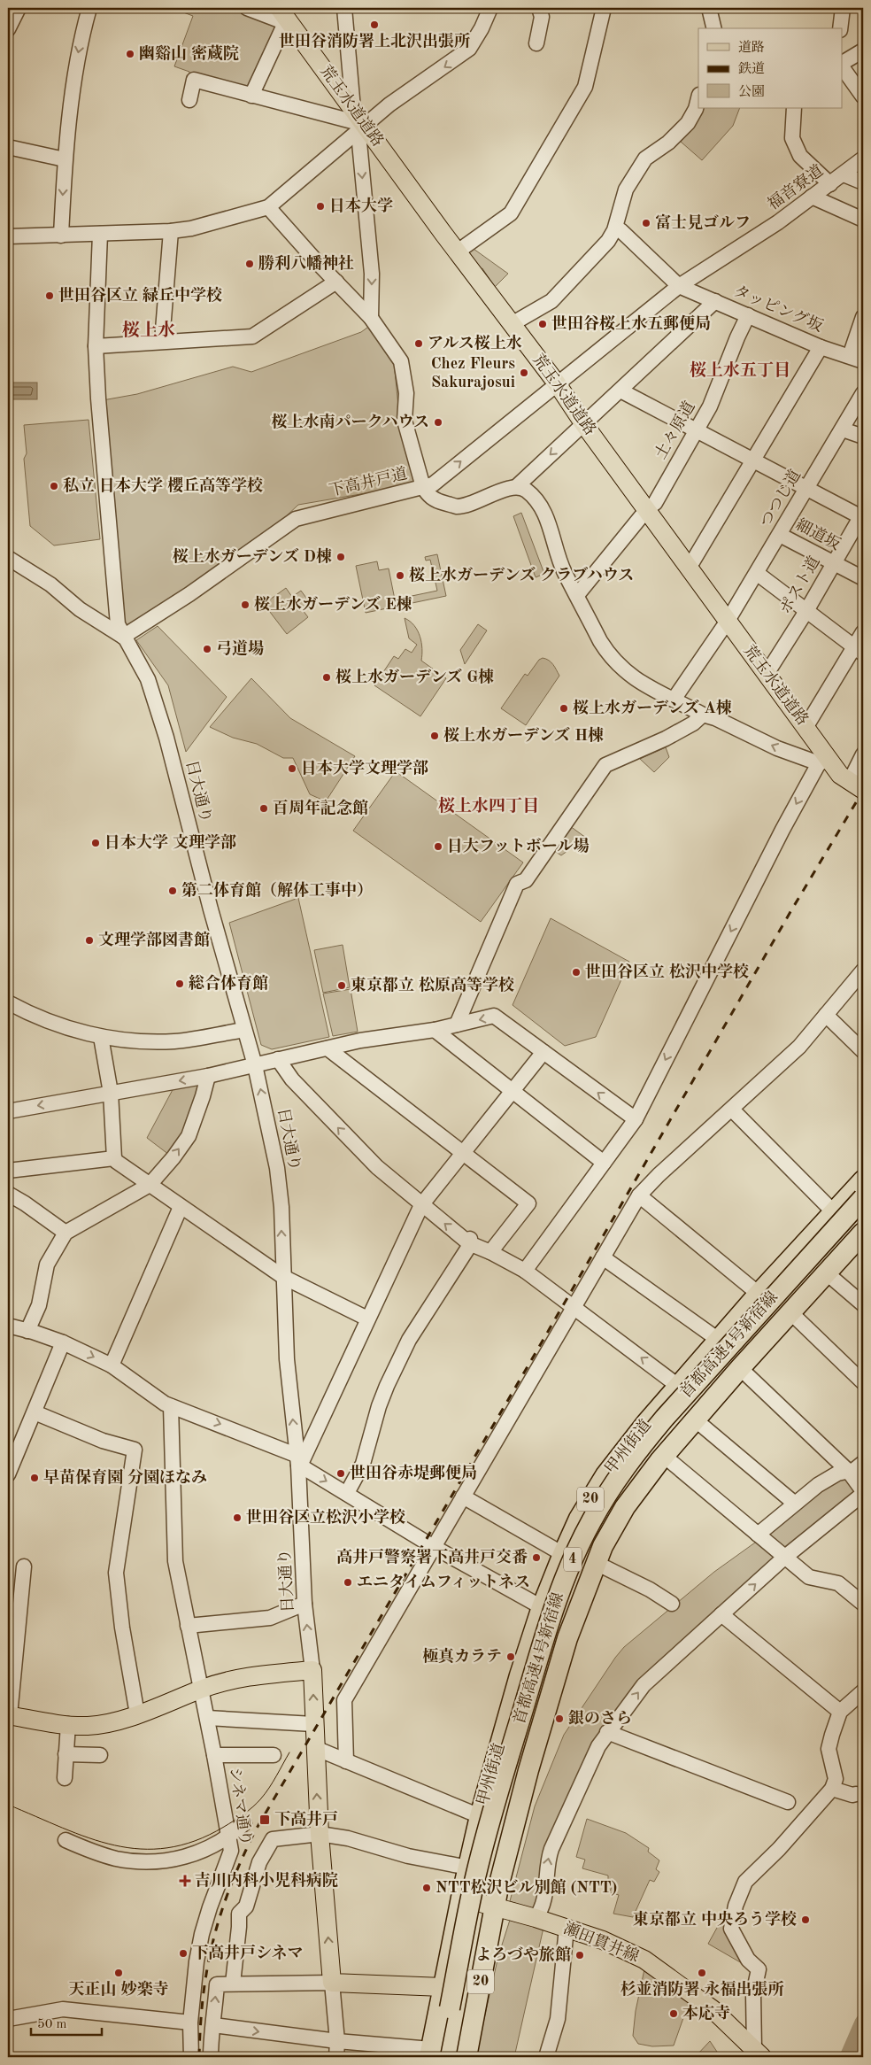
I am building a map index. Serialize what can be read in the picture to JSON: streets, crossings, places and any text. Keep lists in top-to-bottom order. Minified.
{"streets":{"highway":["首都高速4号新宿線","甲州街道","20","4"],"main road":["荒玉水道道路","瀬田貫井線"],"street":["福音寮道","タッピング坂","土々原道","下高井戸道","つつじ道","細道坂","ポスト道","日大通り","シネマ通り"]},"crossings":[["荒玉水道道路","福音寮道"],["荒玉水道道路","土々原道"],["荒玉水道道路","つつじ道"],["荒玉水道道路","ポスト道"],["福音寮道","タッピング坂"],["福音寮道","下高井戸道"],["タッピング坂","土々原道"],["下高井戸道","日大通り"],["つつじ道","細道坂"],["細道坂","ポスト道"],["首都高速4号新宿線","甲州街道"],["首都高速4号新宿線","4"],["甲州街道","瀬田貫井線"],["20","瀬田貫井線"]],"one_way":["日大通り"],"districts":["桜上水","桜上水五丁目","桜上水四丁目"],"places":{"other":["世田谷消防署上北沢出張所","幽谿山 密蔵院","日本大学","富士見ゴルフ","勝利八幡神社","世田谷区立 緑丘中学校","世田谷桜上水五郵便局","アルス桜上水","Chez Fleurs Sakurajosui","桜上水南パークハウス","私立 日本大学 櫻丘高等学校","桜上水ガーデンズ D棟","桜上水ガーデンズ クラブハウス","桜上水ガーデンズ E棟","弓道場","桜上水ガーデンズ G棟","桜上水ガーデンズ A棟","桜上水ガーデンズ H棟","日本大学文理学部","百周年記念館","日本大学 文理学部","日大フットボール場","第二体育館（解体工事中）","文理学部図書館","世田谷区立 松沢中学校","総合体育館","東京都立 松原高等学校","世田谷赤堤郵便局","早苗保育園 分園ほなみ","世田谷区立松沢小学校","高井戸警察署下高井戸交番","エニタイムフィットネス","極真カラテ","銀のさら","NTT松沢ビル別館 (NTT)","東京都立 中央ろう学校","下高井戸シネマ","よろづや旅館","天正山 妙楽寺","杉並消防署 永福出張所","本応寺"],"transit":["下高井戸"],"health":["吉川内科小児科病院"]},"legend":["道路","鉄道","公園"],"scale_bar":"50 m"}
